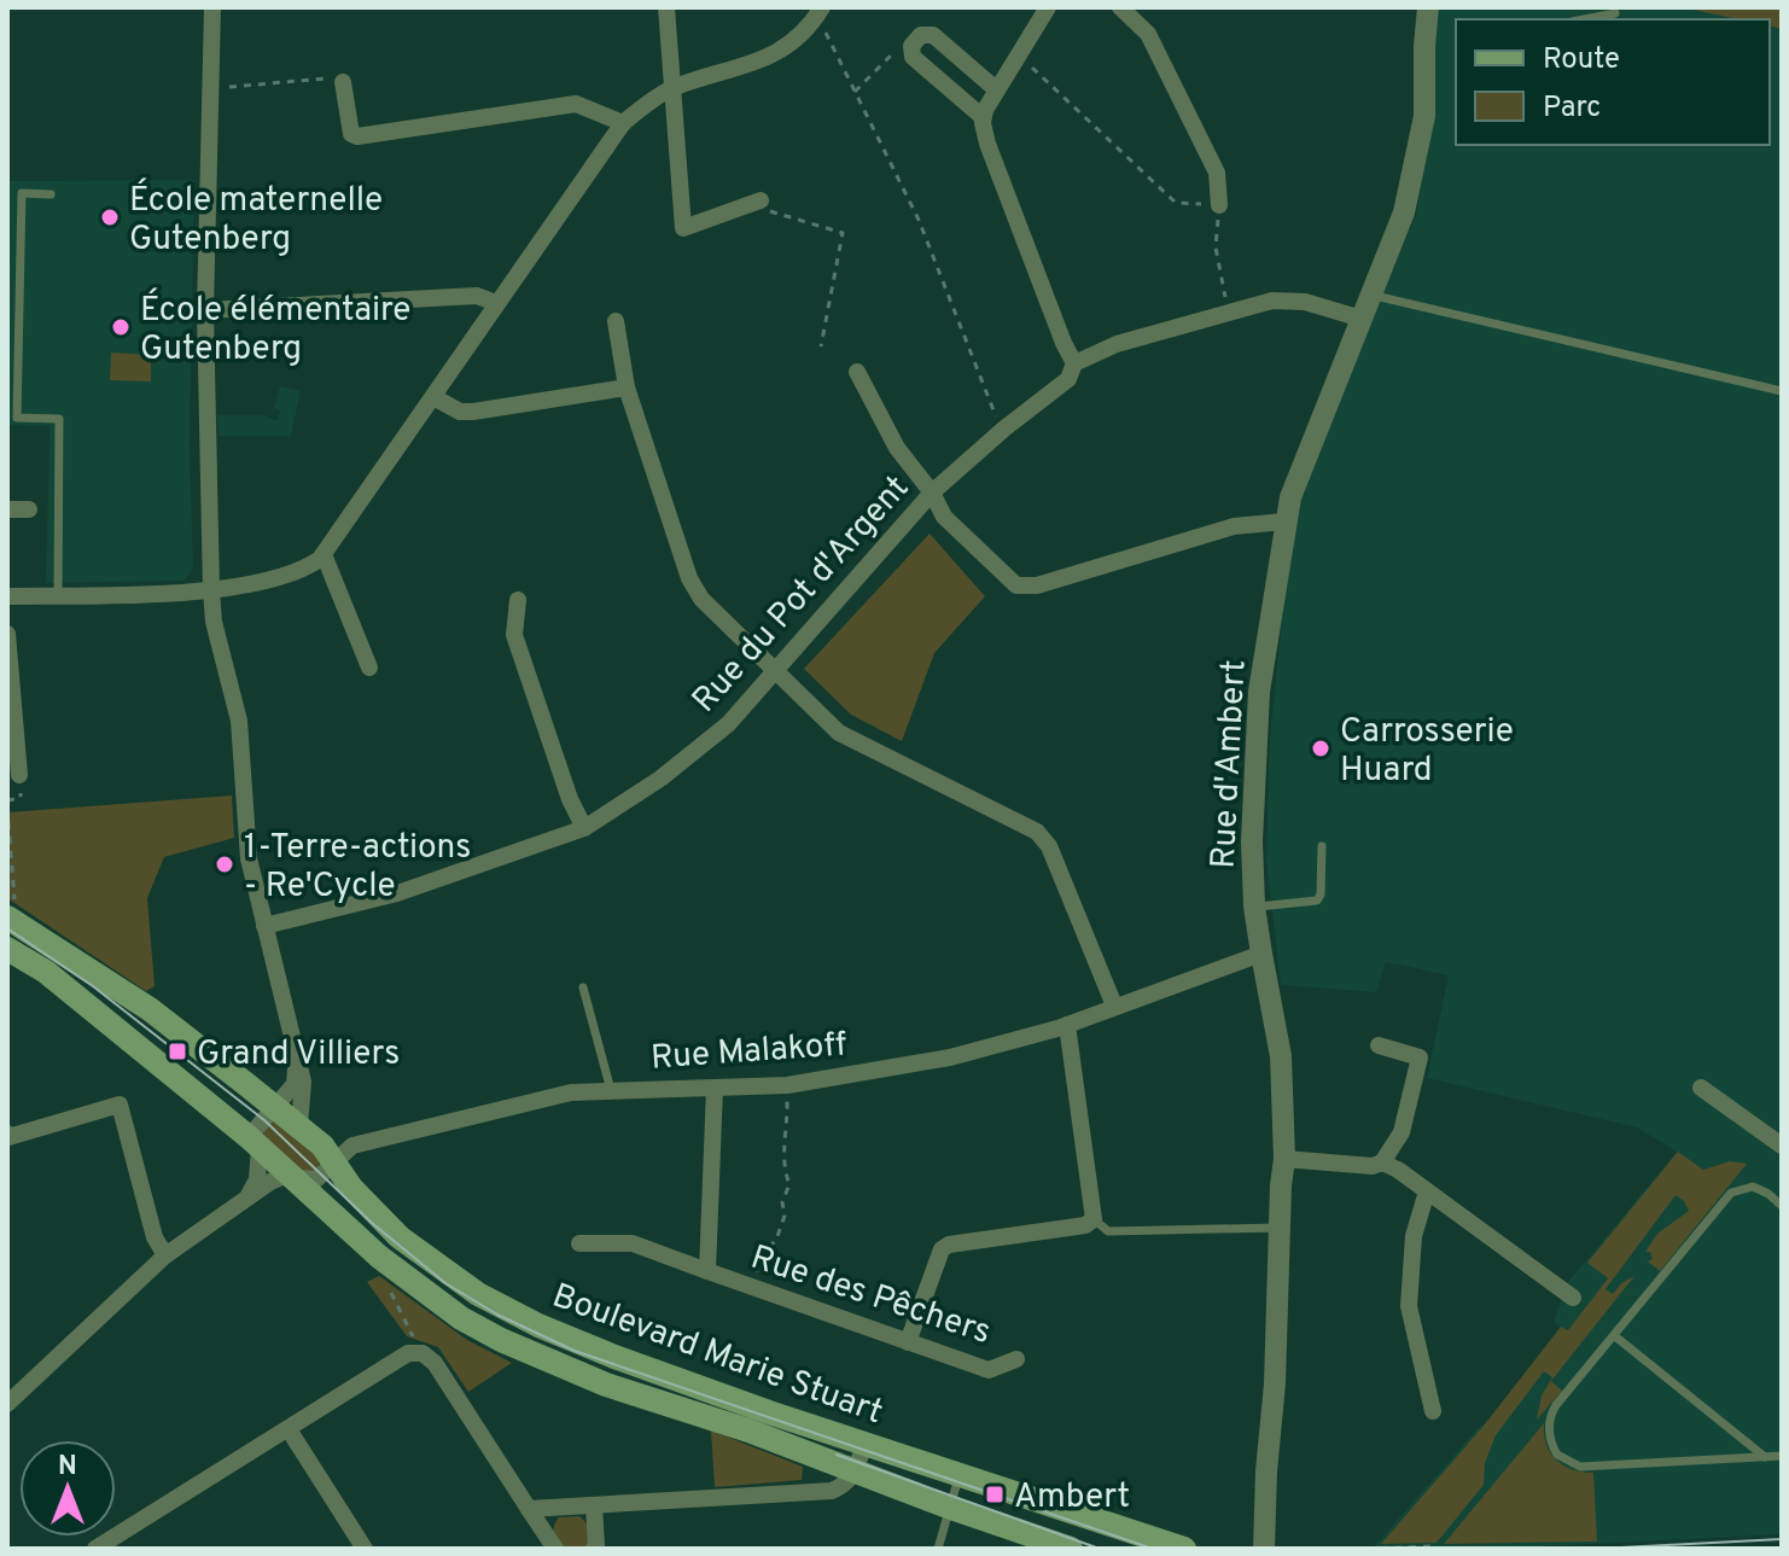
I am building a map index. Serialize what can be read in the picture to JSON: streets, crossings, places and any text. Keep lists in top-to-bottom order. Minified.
{"streets":{"main road":["Boulevard Marie Stuart"],"street":["Rue du Pot d'Argent","Rue d'Ambert","Rue Malakoff","Rue des Pêchers"]},"crossings":[["Rue du Pot d'Argent","Rue d'Ambert"],["Rue d'Ambert","Rue Malakoff"],["Rue Malakoff","Rue des Pêchers"],["Rue Malakoff","Boulevard Marie Stuart"]],"places":{"other":["École maternelle Gutenberg","École élémentaire Gutenberg","Carrosserie Huard","1-Terre-actions - Re'Cycle"],"transit":["Grand Villiers","Ambert"]},"legend":["Route","Parc"],"north":"top"}
